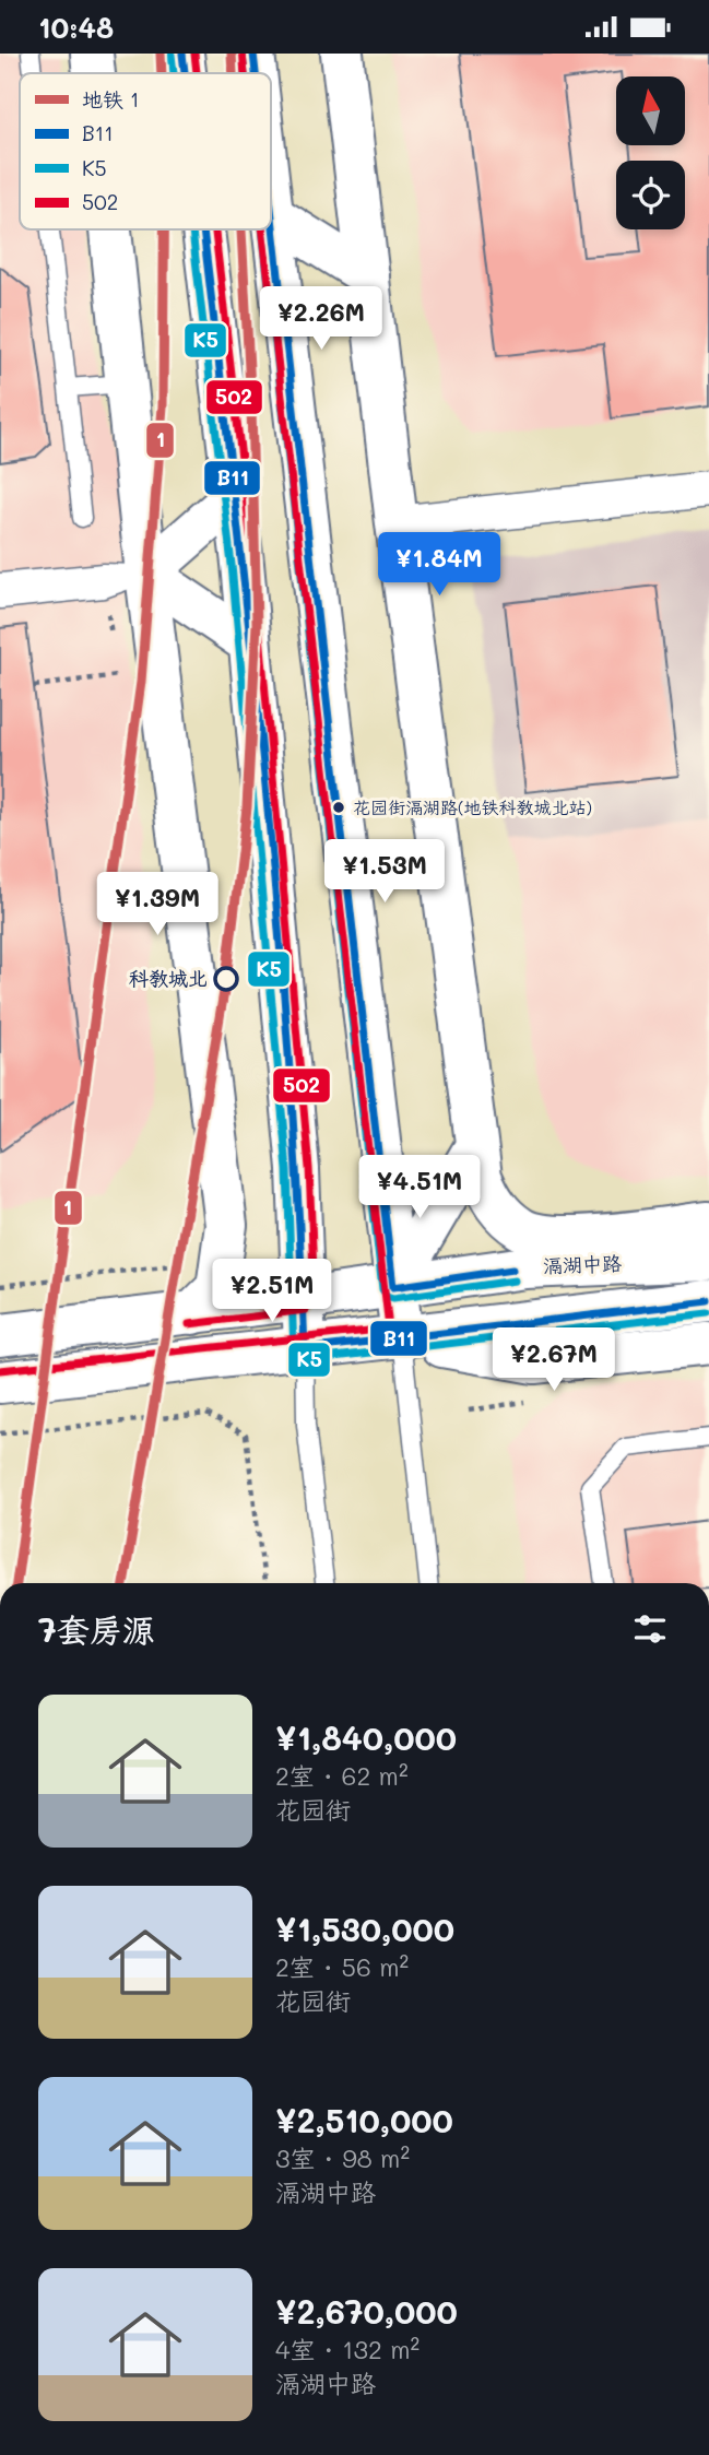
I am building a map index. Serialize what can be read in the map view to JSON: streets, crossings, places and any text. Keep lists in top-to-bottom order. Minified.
{"streets":{"main road":["滆湖中路"]},"places":["花园街滆湖路(地铁科教城北站)","科教城北"],"lines":["metro line 1","transit line B11","transit line 502","transit line K5"],"legend":["地铁 1","B11","K5","502"],"north":"top","page":{"status":"10:48","price":["¥2.26M","¥1.84M","¥1.53M","¥1.39M","¥4.51M","¥2.51M","¥2.67M"],"heading":"7套房源","list":[{"name":"¥1,840,000","note":"2室 · 62 m² · 花园街"},{"name":"¥1,530,000","note":"2室 · 56 m² · 花园街"},{"name":"¥2,510,000","note":"3室 · 98 m² · 滆湖中路"},{"name":"¥2,670,000","note":"4室 · 132 m² · 滆湖中路"}]}}
